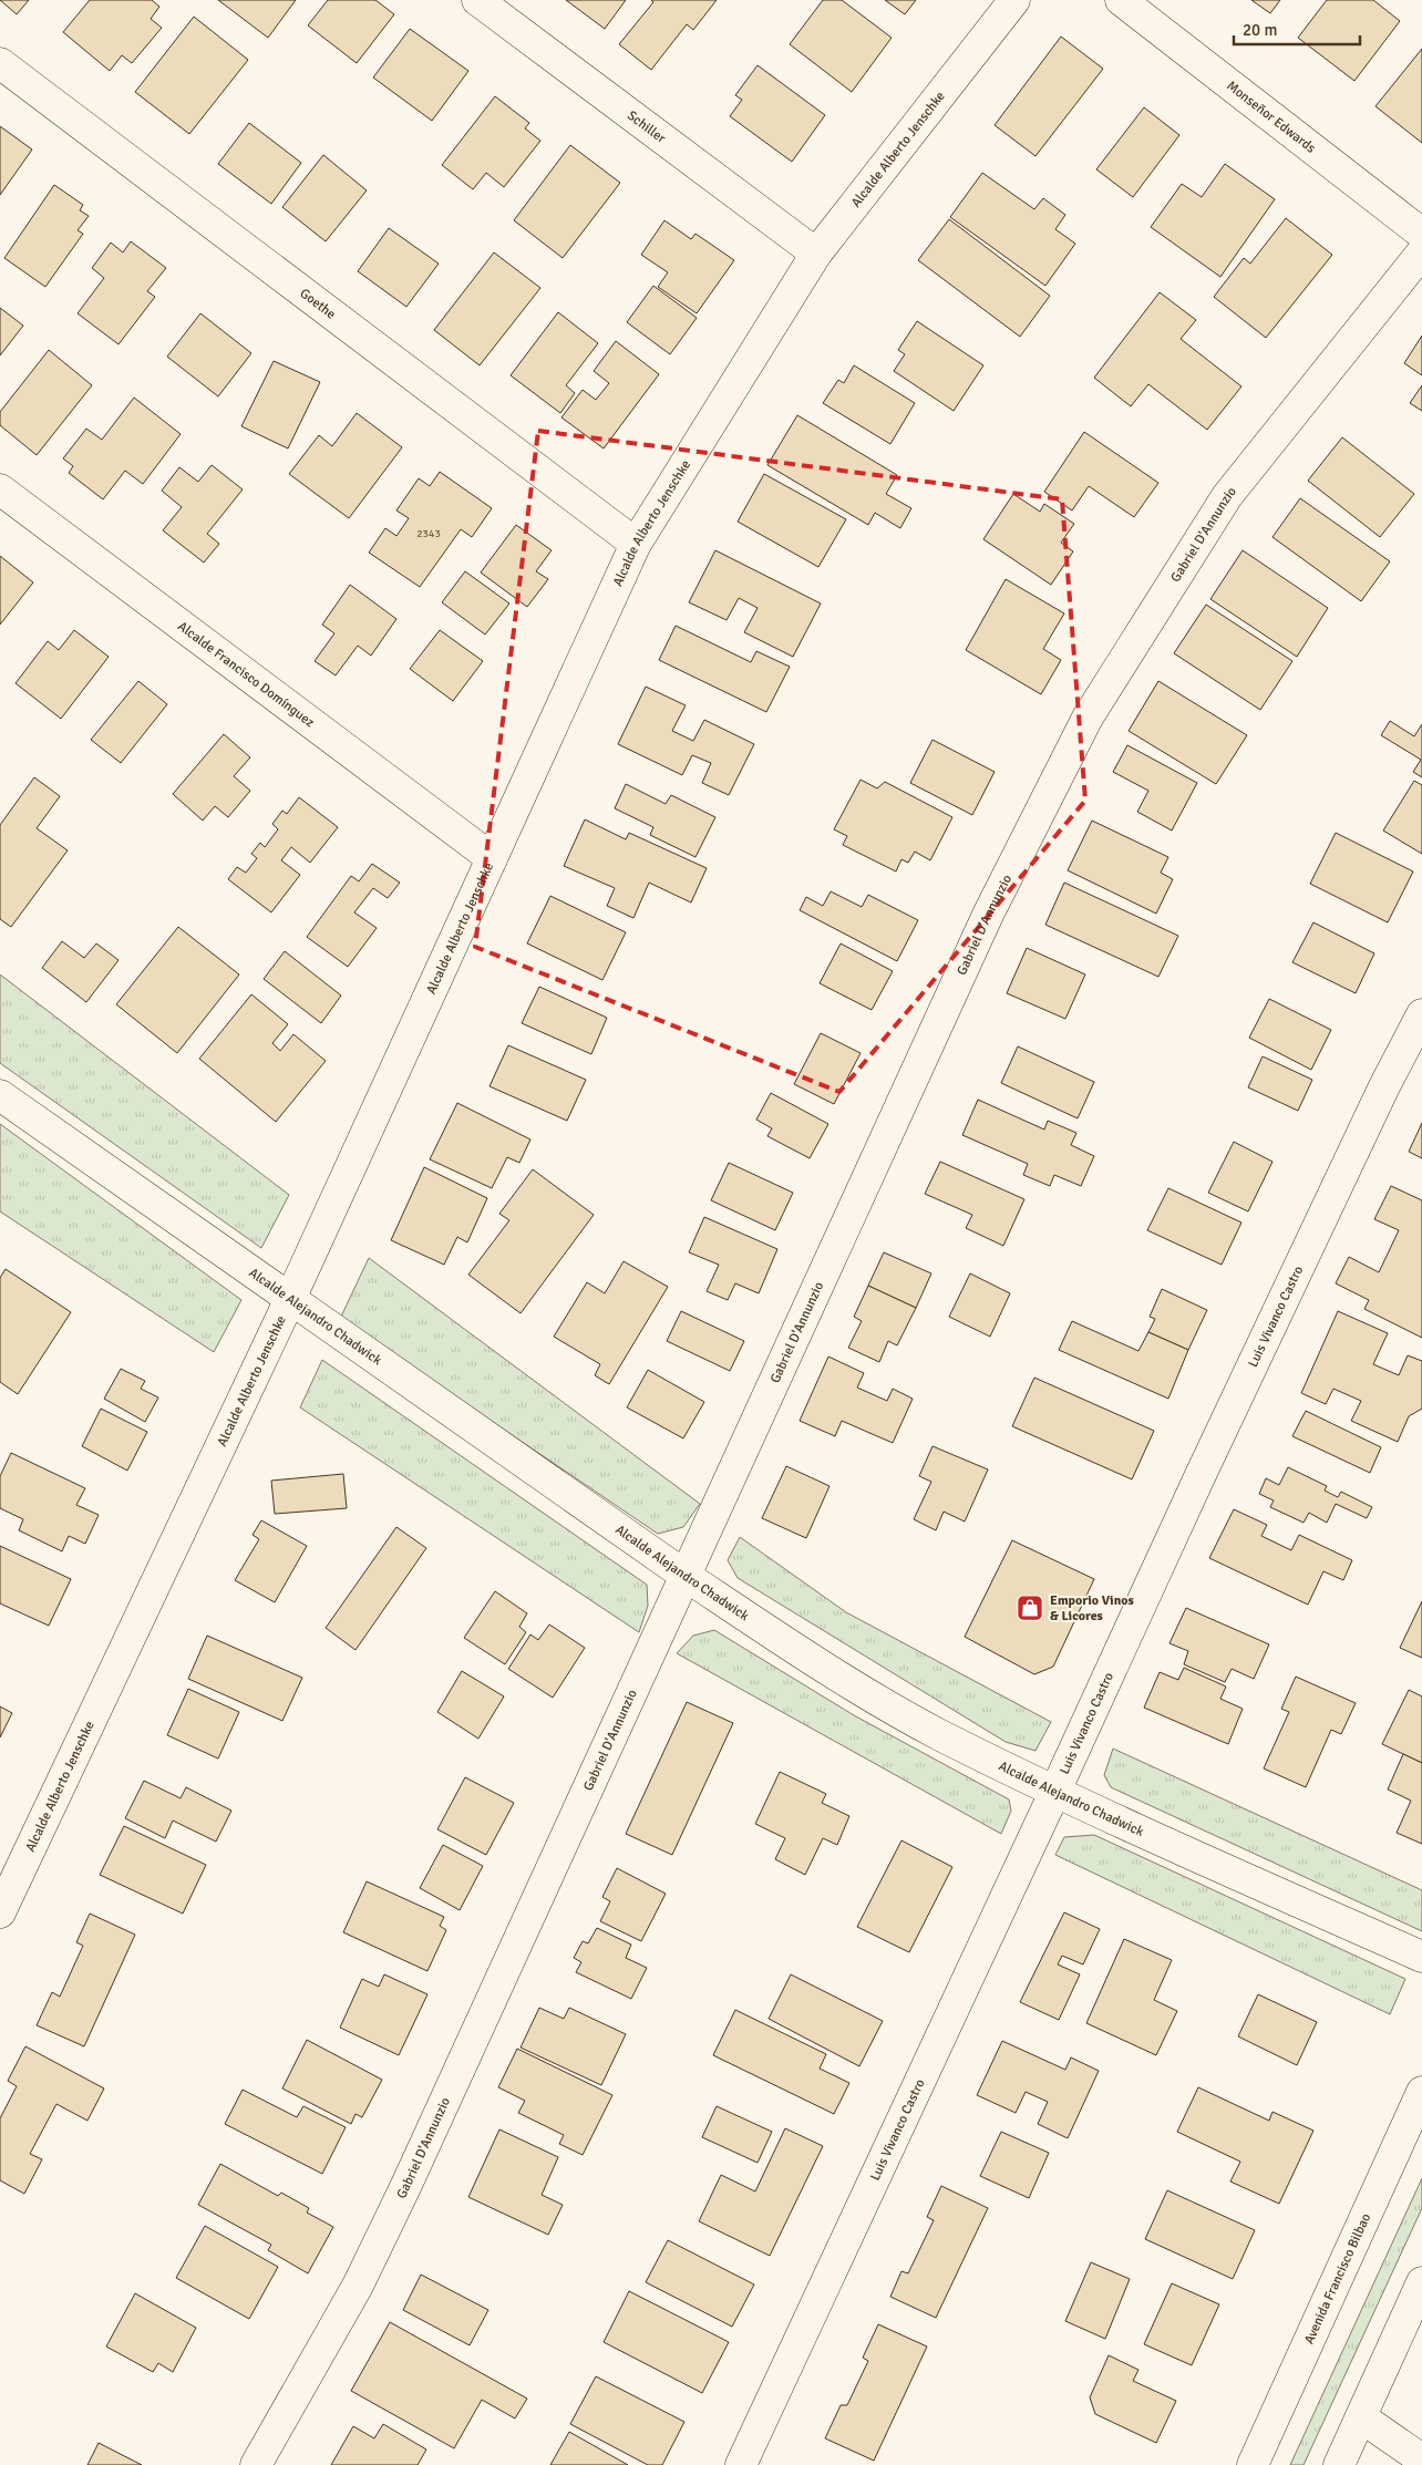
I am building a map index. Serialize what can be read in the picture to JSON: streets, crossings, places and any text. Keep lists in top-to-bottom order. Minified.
{"streets":{"street":["Monseñor Edwards","Schiller","Alcalde Alberto Jenschke","Goethe","Gabriel D'Annunzio","Alcalde Francisco Domínguez","Alcalde Alejandro Chadwick","Luis Vivanco Castro","Avenida Francisco Bilbao"]},"crossings":[["Schiller","Alcalde Alberto Jenschke"],["Alcalde Alberto Jenschke","Goethe"],["Alcalde Alberto Jenschke","Alcalde Francisco Domínguez"],["Alcalde Alberto Jenschke","Alcalde Alejandro Chadwick"],["Gabriel D'Annunzio","Alcalde Alejandro Chadwick"],["Alcalde Alejandro Chadwick","Luis Vivanco Castro"]],"places":{"shop":["Emporio Vinos & Licores"]},"house_numbers":["2343"],"scale_bar":"20 m"}
